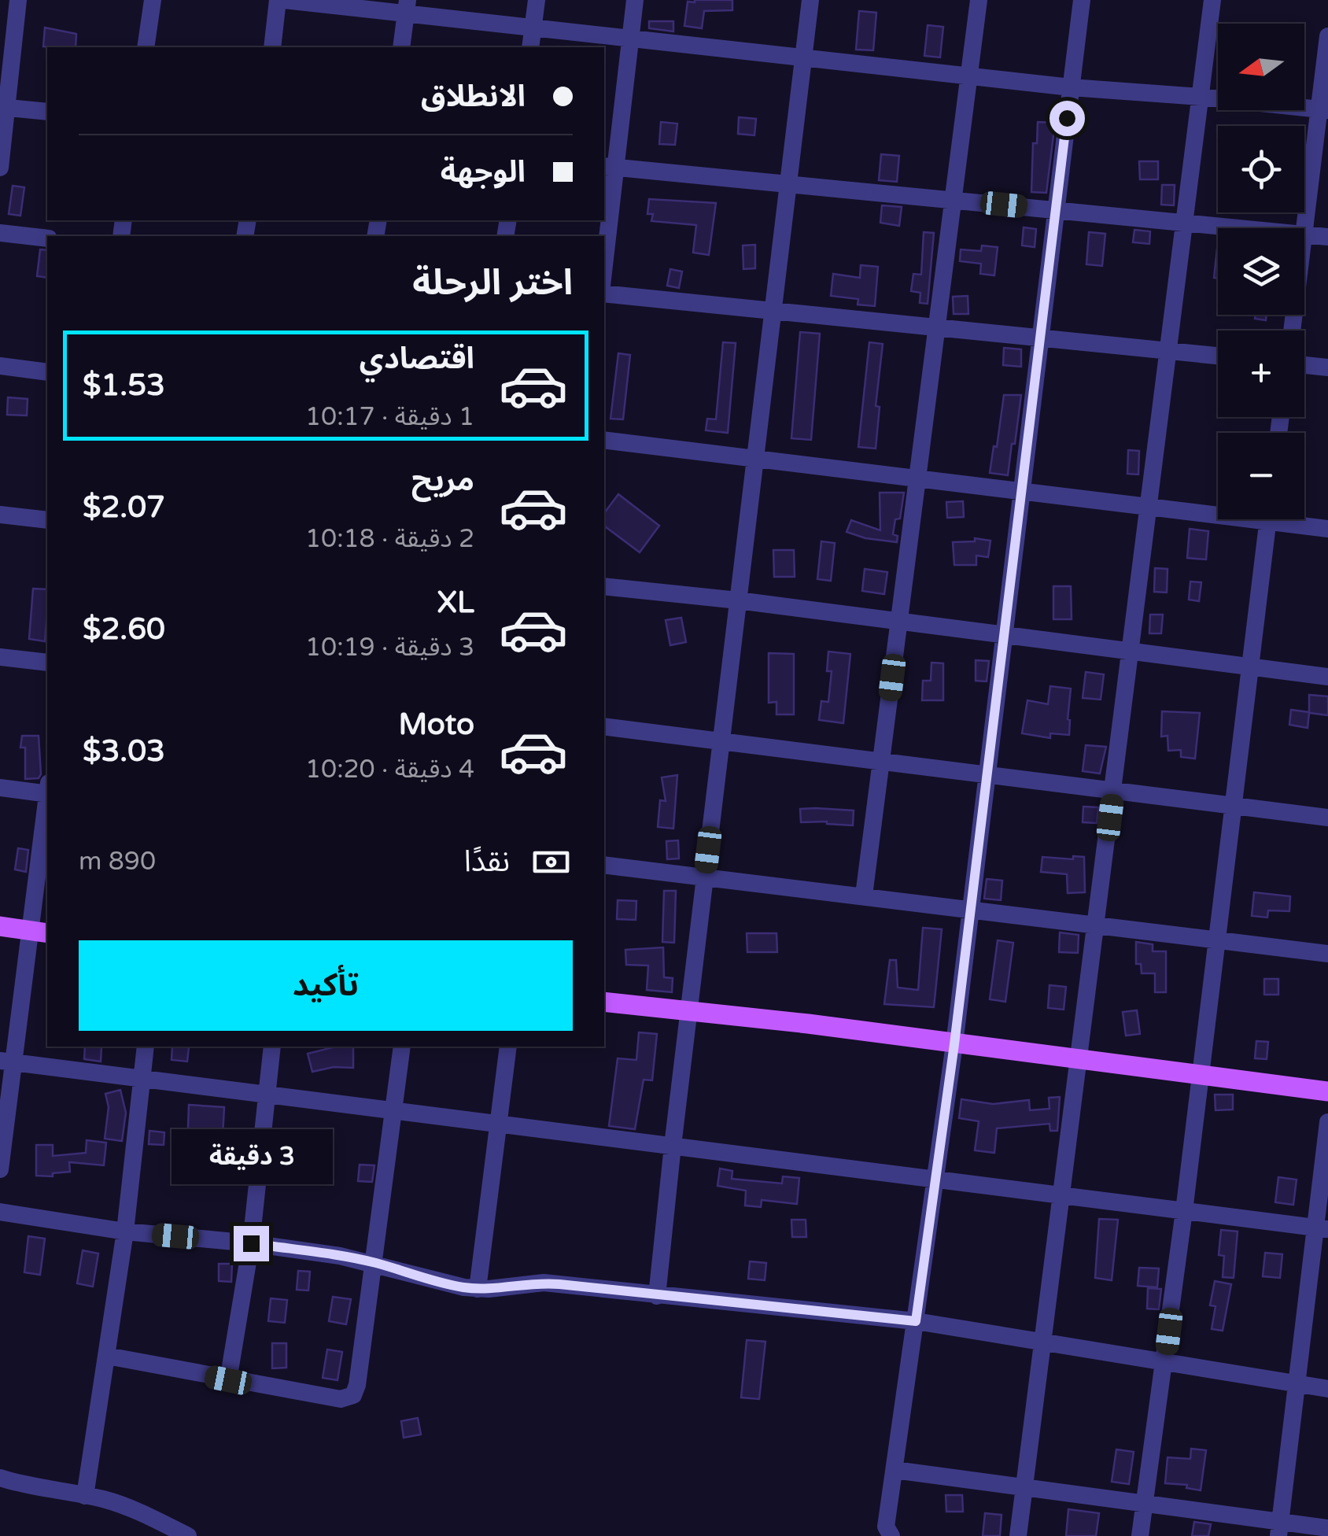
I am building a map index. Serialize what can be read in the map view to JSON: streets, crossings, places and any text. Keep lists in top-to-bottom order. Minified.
{"north":"left","page":{"map_buttons":["+","−"],"banner":["الانطلاق","الوجهة"],"heading":"اختر الرحلة","list":[{"name":"اقتصادي","note":"1 دقيقة · 10:17","value":"$1.53"},{"name":"مريح","note":"2 دقيقة · 10:18","value":"$2.07"},{"name":"XL","note":"3 دقيقة · 10:19","value":"$2.60"},{"name":"Moto","note":"4 دقيقة · 10:20","value":"$3.03"}],"pay":["نقدًا","890 m"],"buttons":"تأكيد","bubble":"3 دقيقة"}}
